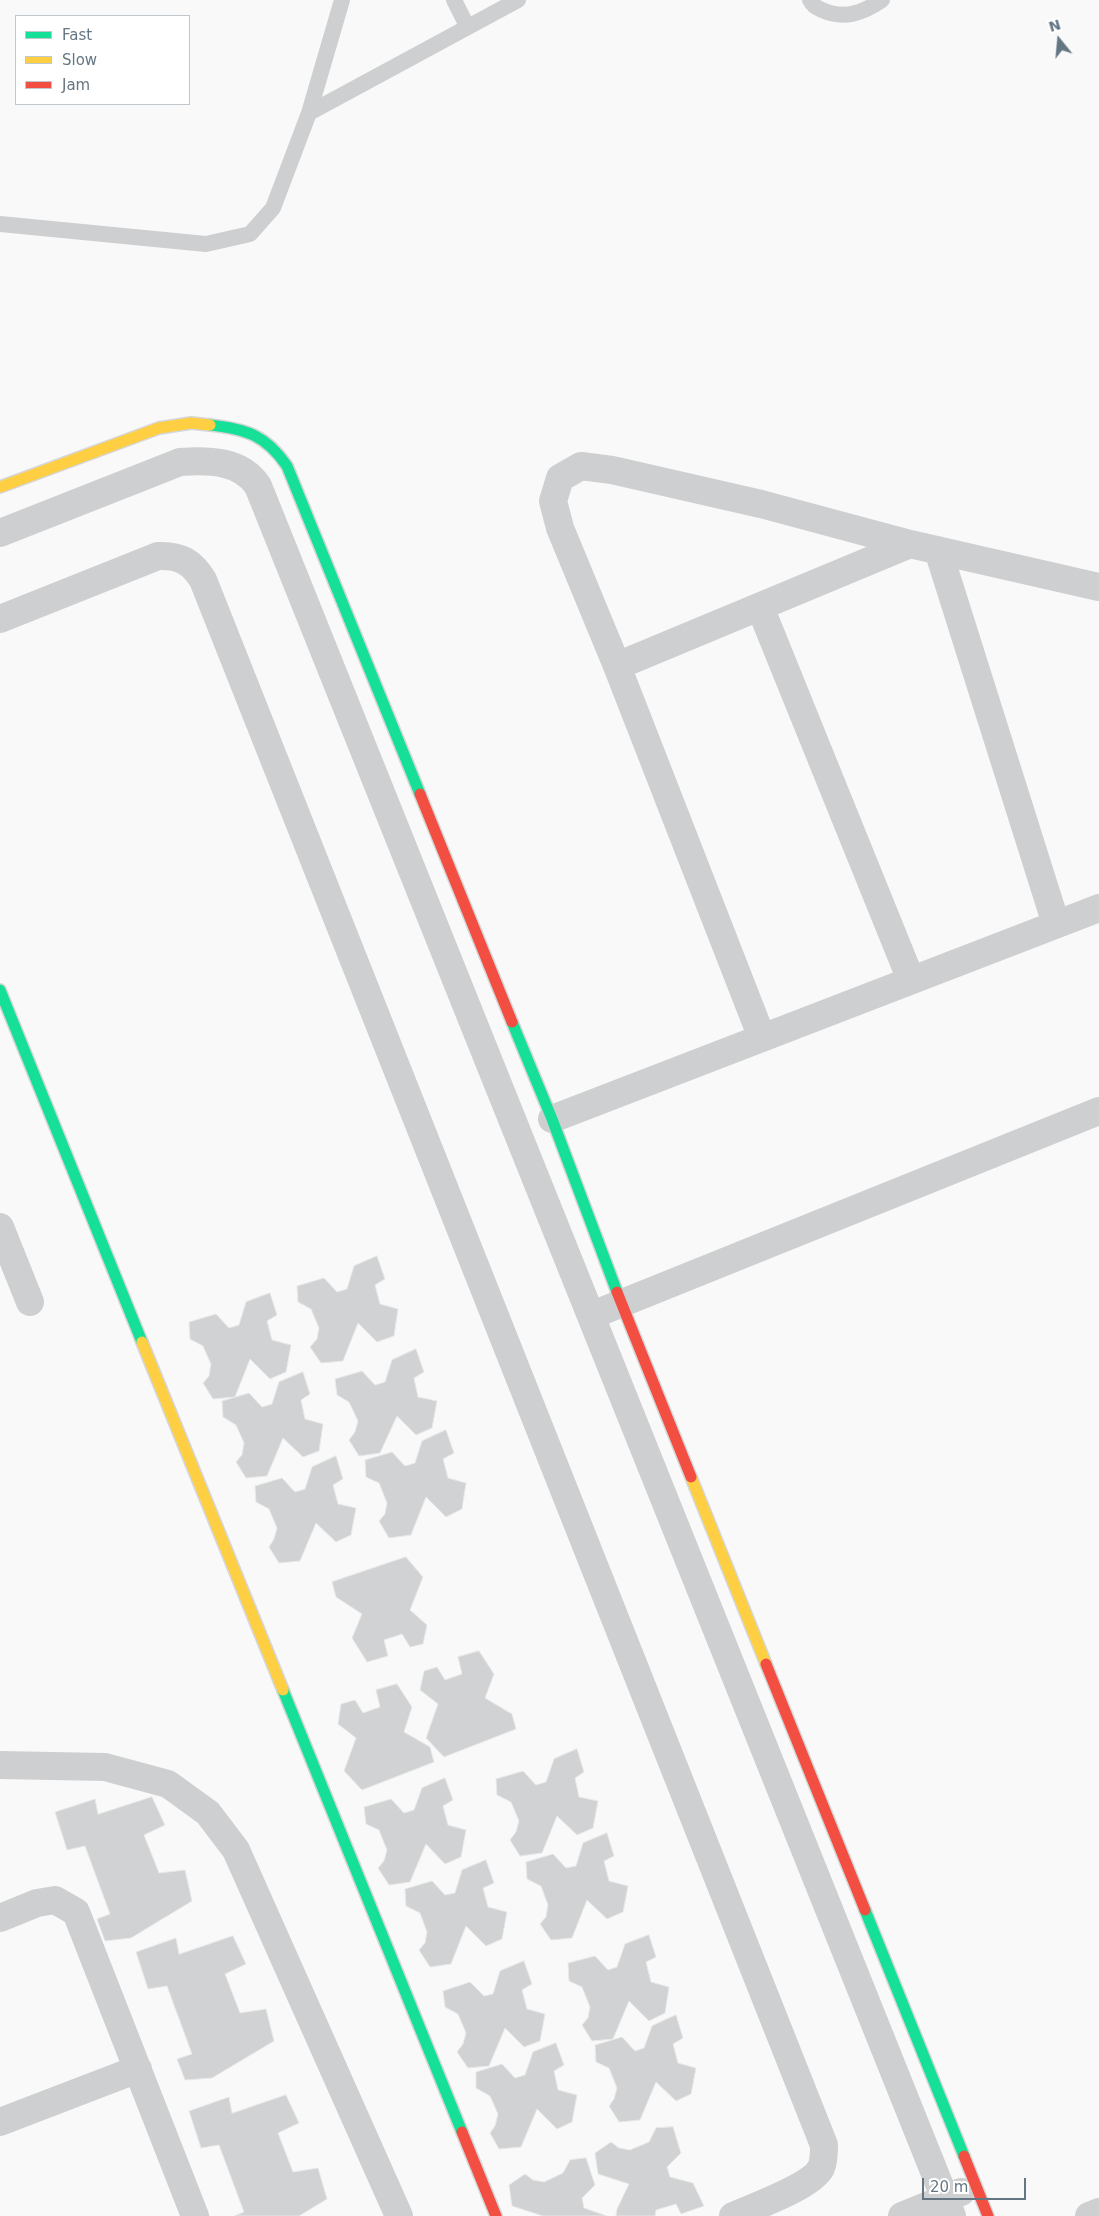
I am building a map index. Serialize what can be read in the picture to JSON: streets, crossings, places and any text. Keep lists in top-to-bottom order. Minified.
{"legend":["Fast","Slow","Jam"],"scale_bar":"20 m","north":"top"}
